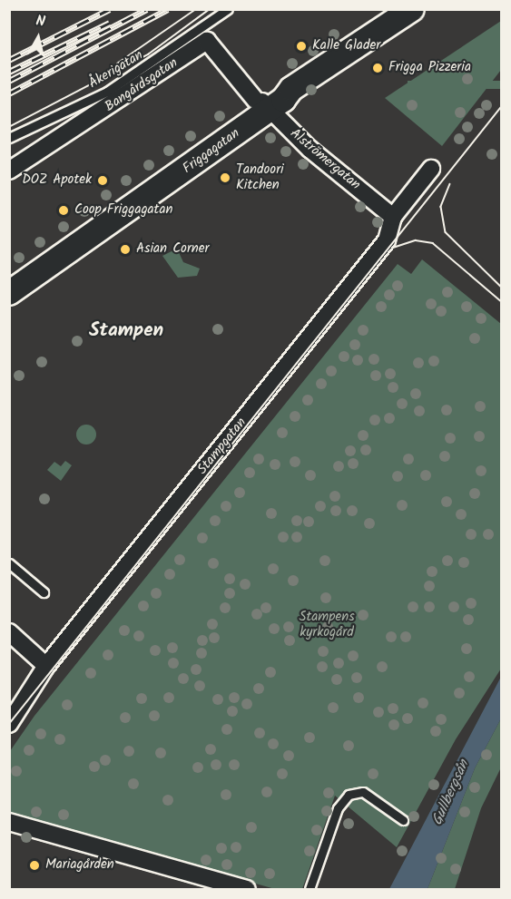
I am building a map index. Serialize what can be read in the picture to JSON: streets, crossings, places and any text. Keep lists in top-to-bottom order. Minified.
{"streets":{"main road":["Friggagatan"],"street":["Bangårdsgatan","Alströmergatan","Stampgatan"],"lane":["Åkerigatan"]},"crossings":[["Bangårdsgatan","Friggagatan"],["Bangårdsgatan","Alströmergatan"],["Friggagatan","Alströmergatan"],["Alströmergatan","Stampgatan"]],"districts":["Stampen"],"water":["Gullbergsån"],"parks":["Stampens kyrkogård"],"places":["Kalle Glader","Frigga Pizzeria","Tandoori Kitchen","DOZ Apotek","Coop Friggagatan","Asian Corner","Mariagården"],"north":"top"}
